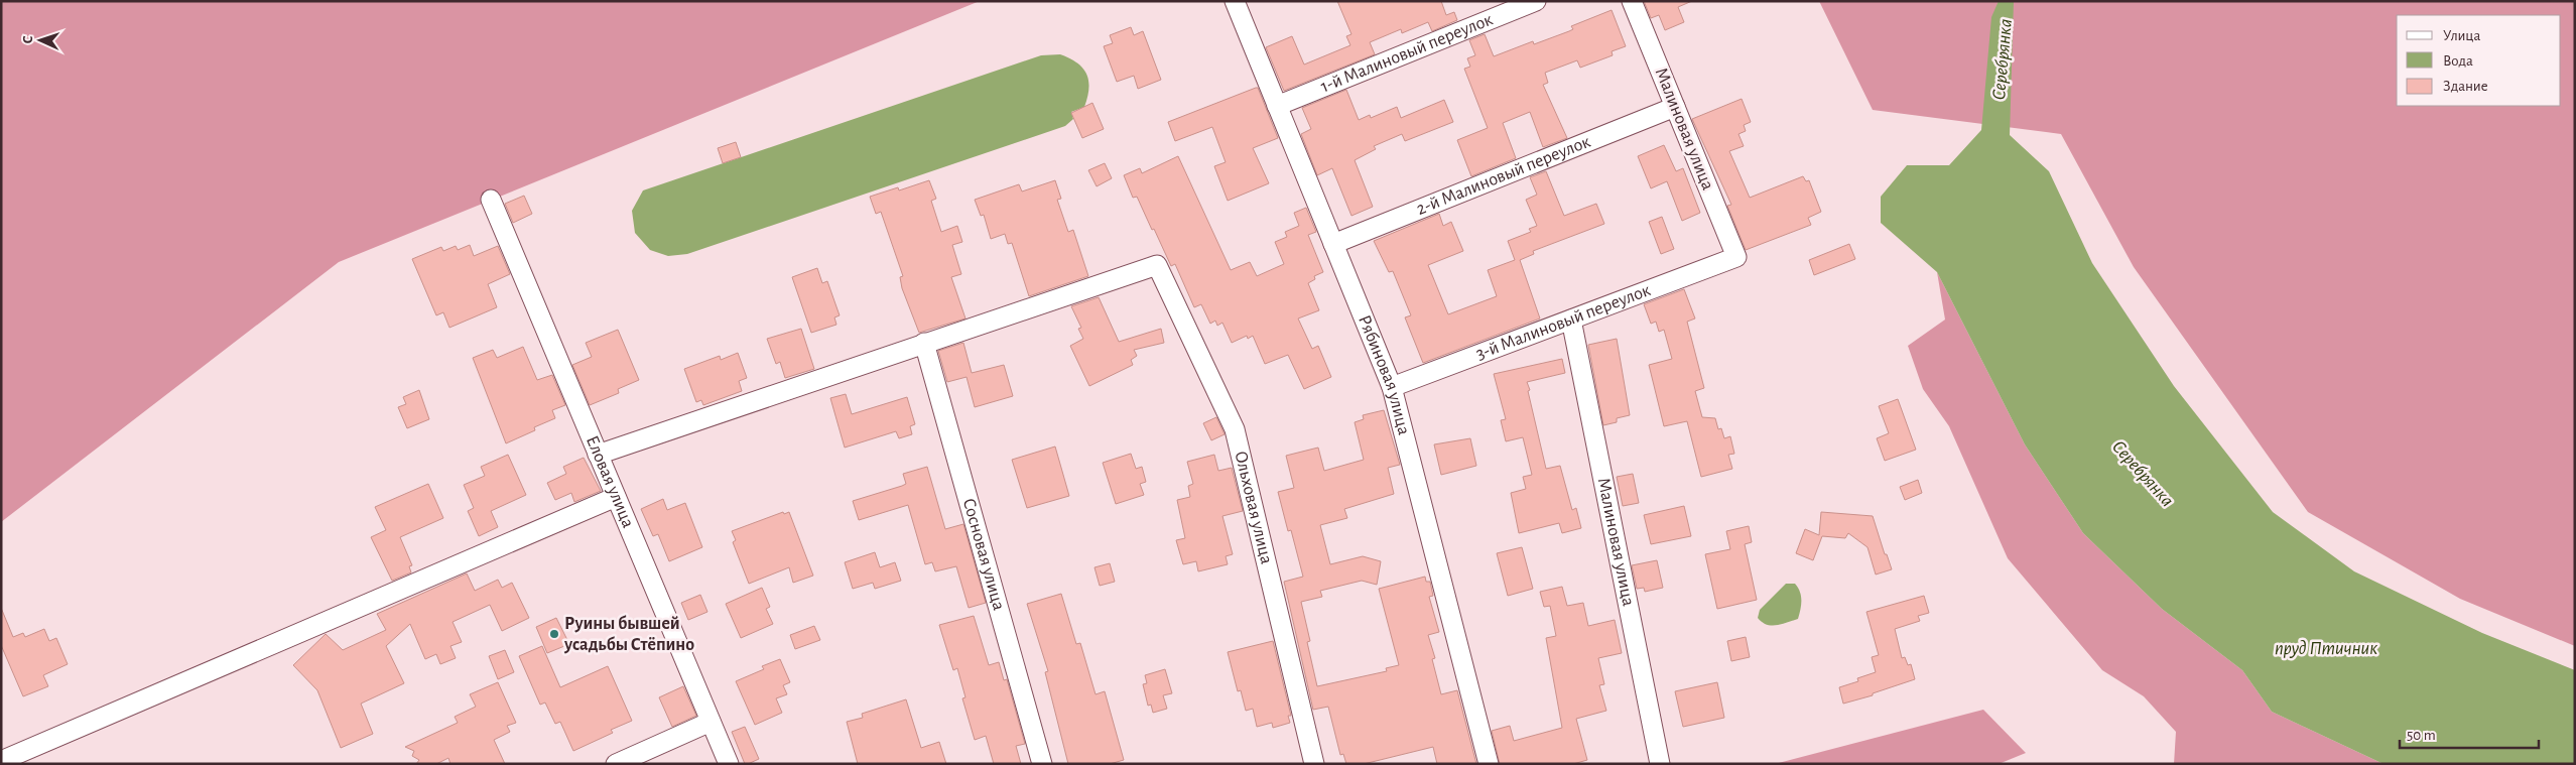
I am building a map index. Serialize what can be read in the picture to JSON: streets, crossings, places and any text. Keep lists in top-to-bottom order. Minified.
{"streets":{"street":["1-й Малиновый переулок","Малиновая улица","2-й Малиновый переулок","3-й Малиновый переулок","Рябиновая улица","Еловая улица","Ольховая улица","Сосновая улица"]},"crossings":[["1-й Малиновый переулок","Рябиновая улица"],["Малиновая улица","2-й Малиновый переулок"],["Малиновая улица","3-й Малиновый переулок"],["2-й Малиновый переулок","Рябиновая улица"],["3-й Малиновый переулок","Рябиновая улица"],["Ольховая улица","Сосновая улица"]],"water":["Серебрянка","пруд Птичник"],"places":["Руины бывшей усадьбы Стёпино"],"legend":["Улица","Вода","Здание"],"scale_bar":"50 m","north":"left"}
